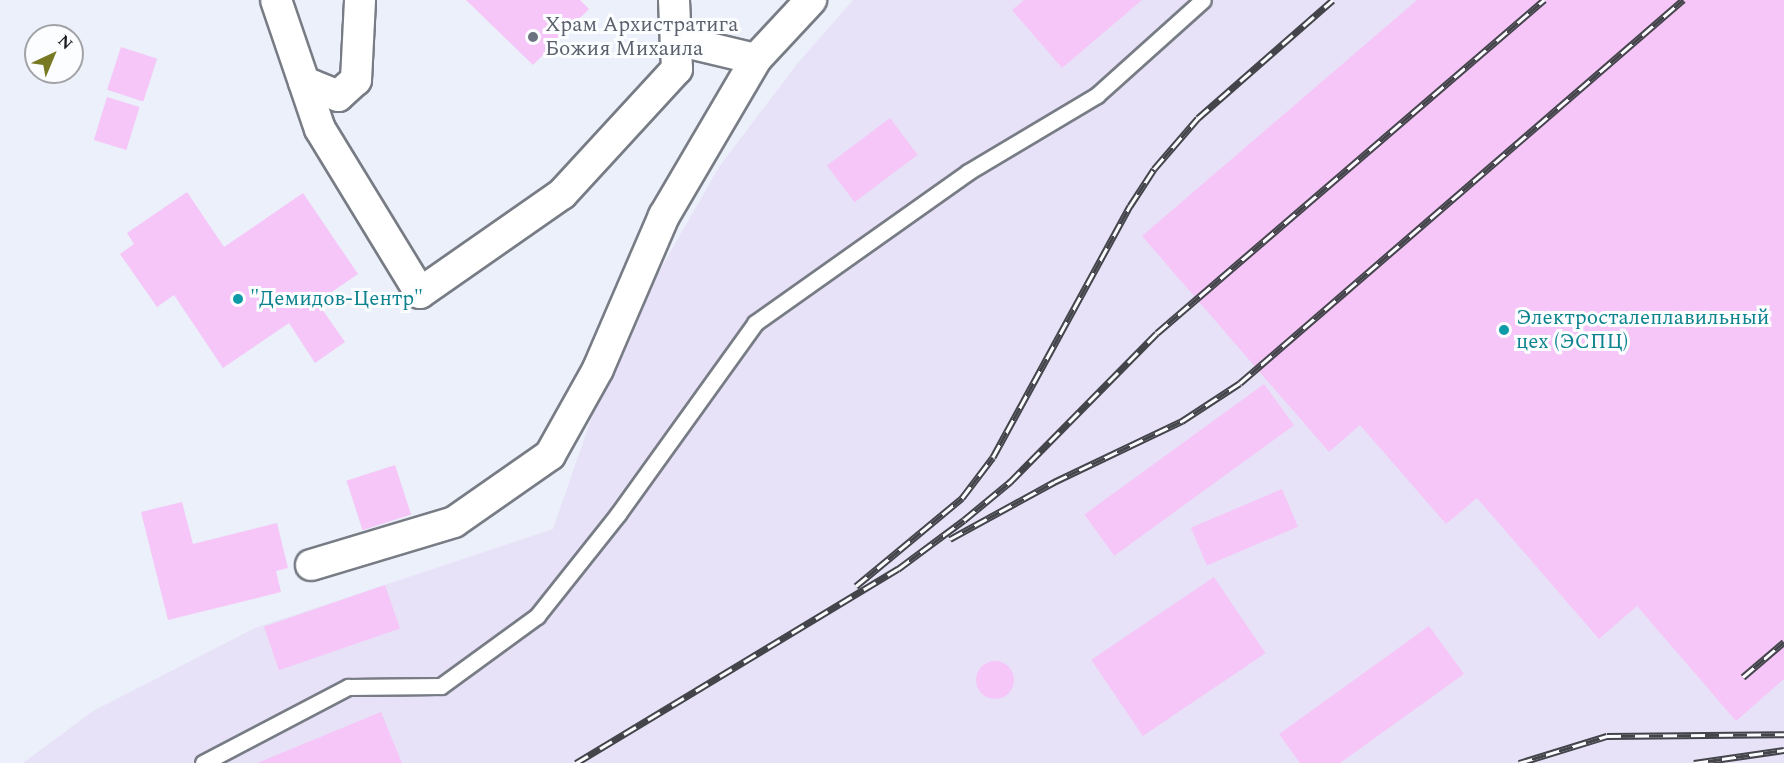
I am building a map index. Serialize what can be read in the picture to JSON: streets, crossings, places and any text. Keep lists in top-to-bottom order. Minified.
{"places":["Храм Архистратига Божия Михаила","\"Демидов-Центр\"","Электросталеплавильный цех (ЭСПЦ)"],"north":"top right"}
